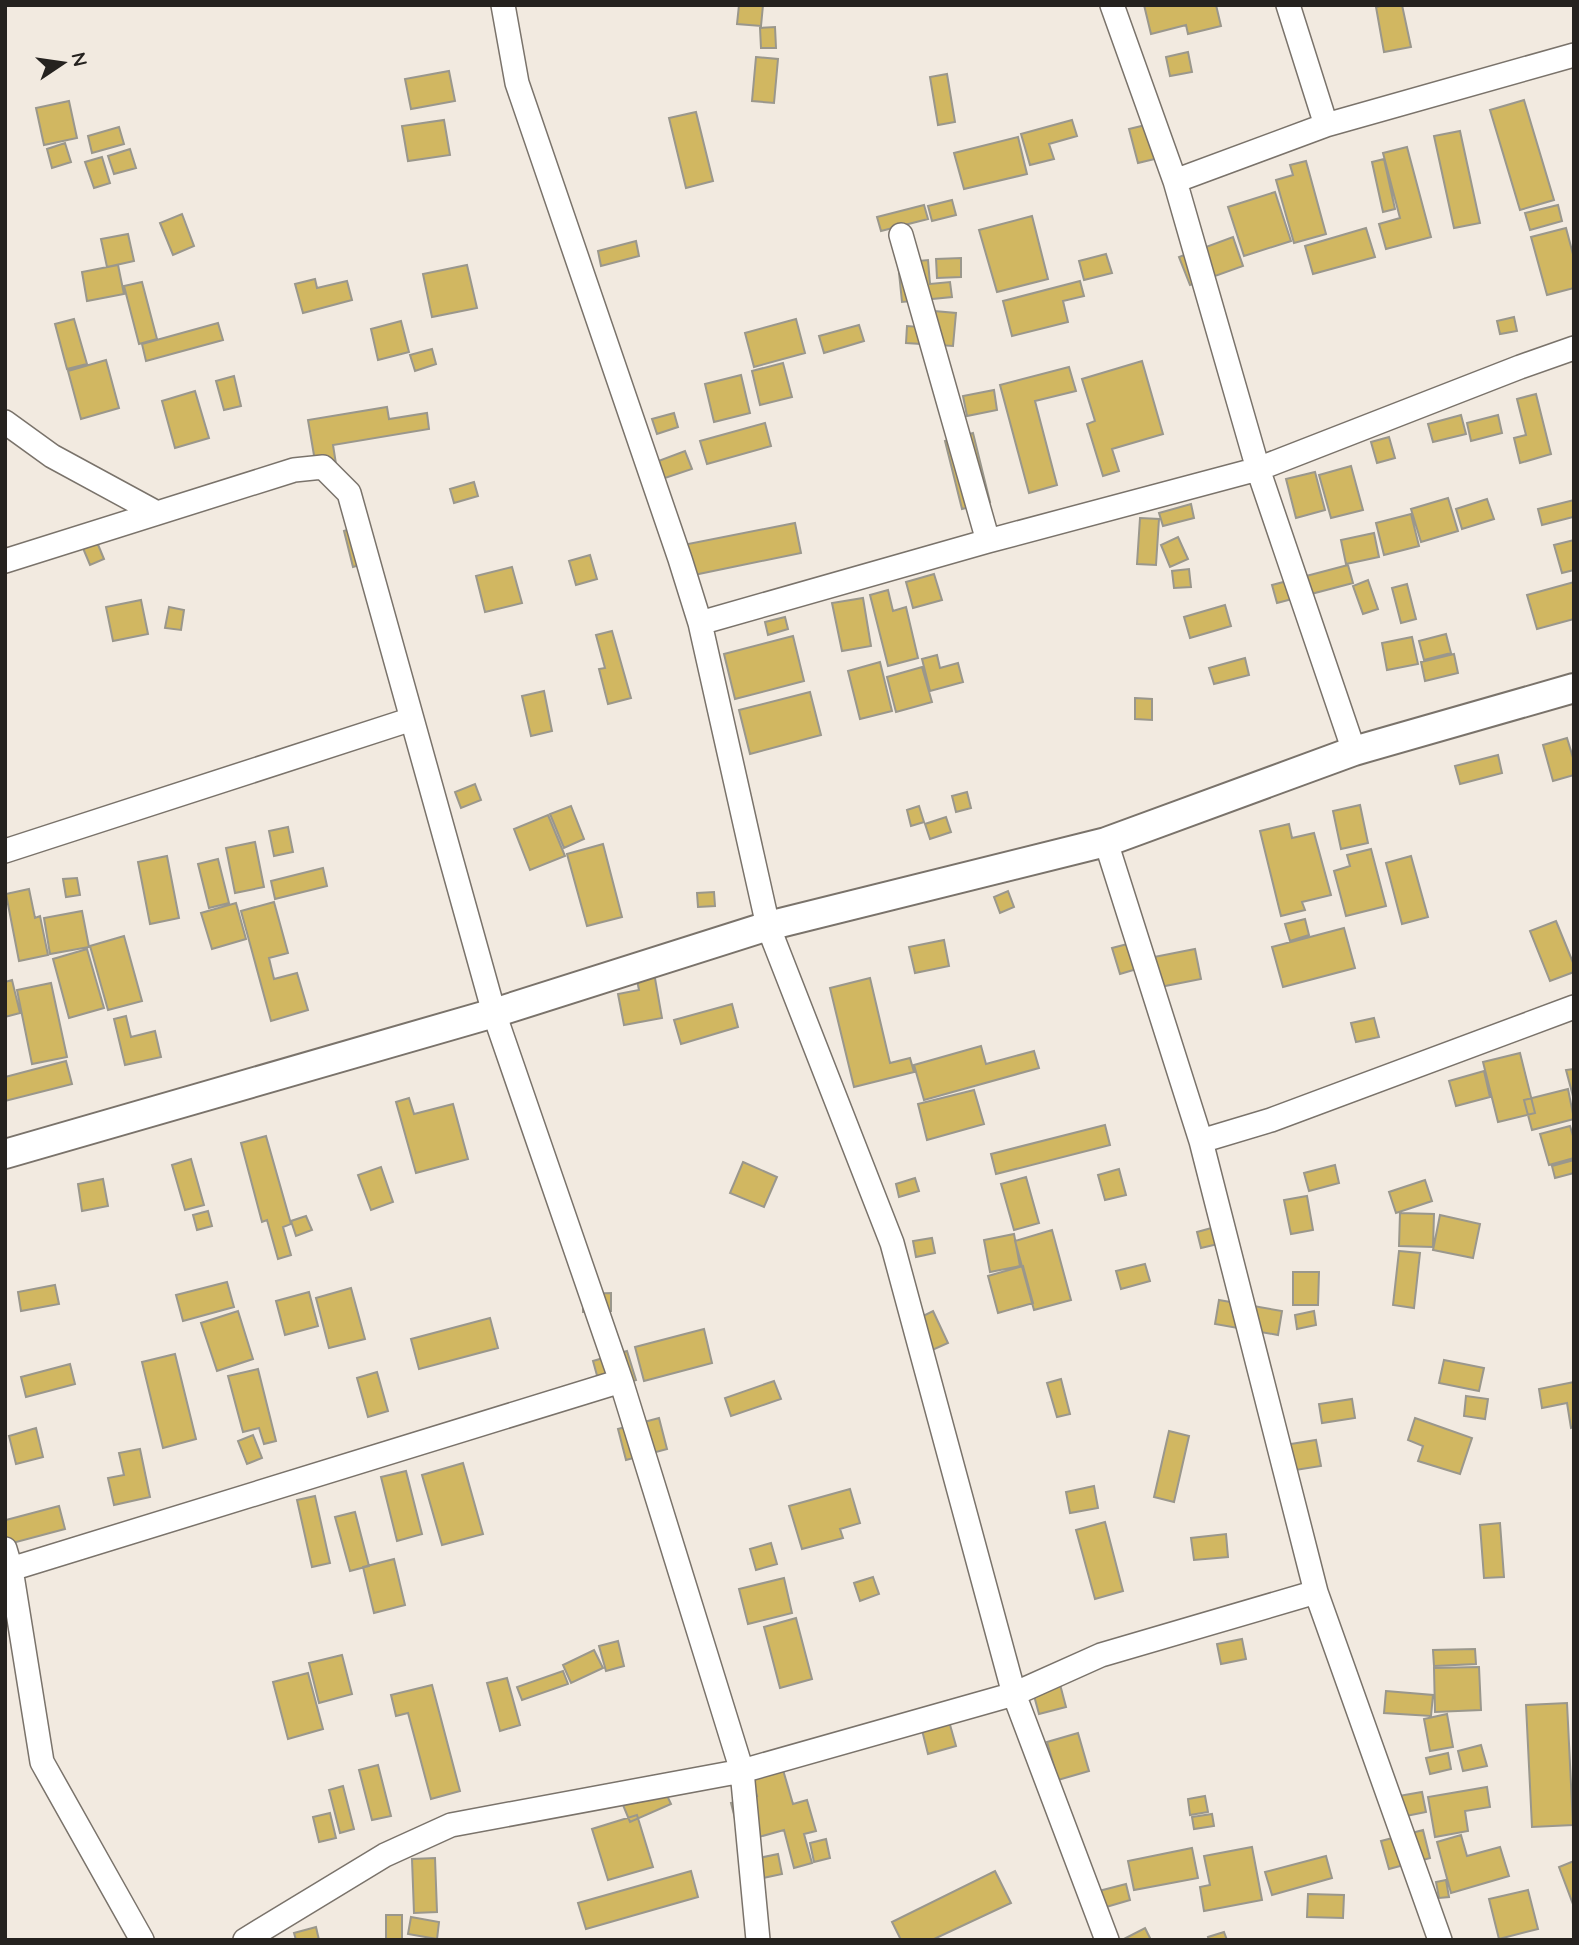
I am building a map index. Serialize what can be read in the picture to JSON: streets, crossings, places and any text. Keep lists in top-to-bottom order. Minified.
{"north":"right"}
